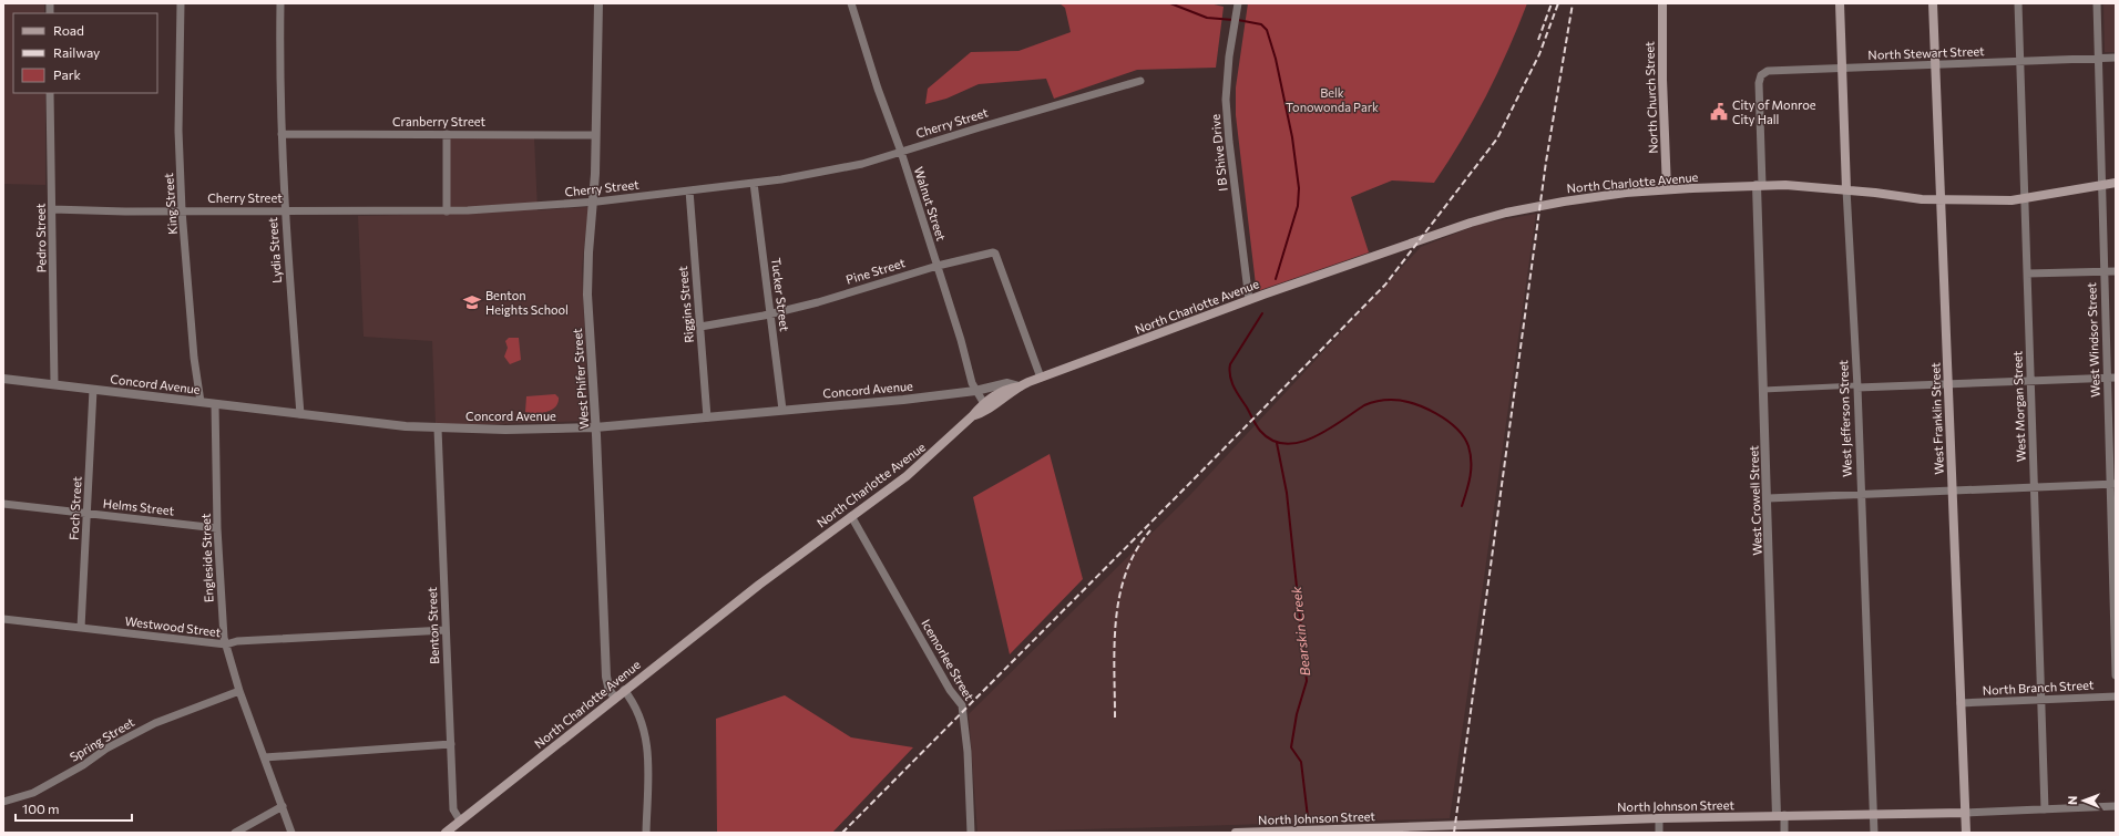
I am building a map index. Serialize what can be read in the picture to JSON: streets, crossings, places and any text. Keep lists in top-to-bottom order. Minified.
{"streets":{"main road":["North Church Street","North Charlotte Avenue","West Jefferson Street","West Franklin Street","North Johnson Street"],"street":["North Stewart Street","Cranberry Street","Cherry Street","I B Shive Drive","King Street","Walnut Street","Pedro Street","Lydia Street","Pine Street","Tucker Street","Riggins Street","West Windsor Street","West Phifer Street","Concord Avenue","West Morgan Street","West Crowell Street","Helms Street","Foch Street","Engleside Street","Benton Street","Westwood Street","Icemorlee Street","North Branch Street","Spring Street"]},"crossings":[["North Stewart Street","West Windsor Street"],["North Stewart Street","West Morgan Street"],["North Stewart Street","West Jefferson Street"],["North Stewart Street","West Franklin Street"],["North Stewart Street","West Crowell Street"],["North Church Street","North Charlotte Avenue"],["Cranberry Street","Lydia Street"],["Cranberry Street","West Phifer Street"],["Cherry Street","King Street"],["Cherry Street","Walnut Street"],["Cherry Street","Pedro Street"],["Cherry Street","Lydia Street"],["Cherry Street","Tucker Street"],["Cherry Street","Riggins Street"],["Cherry Street","West Phifer Street"],["I B Shive Drive","North Charlotte Avenue"],["North Charlotte Avenue","Walnut Street"],["North Charlotte Avenue","Pine Street"],["North Charlotte Avenue","West Windsor Street"],["North Charlotte Avenue","West Phifer Street"],["North Charlotte Avenue","Concord Avenue"],["North Charlotte Avenue","West Morgan Street"],["North Charlotte Avenue","West Jefferson Street"],["North Charlotte Avenue","West Franklin Street"],["North Charlotte Avenue","West Crowell Street"],["North Charlotte Avenue","Benton Street"],["North Charlotte Avenue","Icemorlee Street"],["King Street","Concord Avenue"],["Walnut Street","Pine Street"],["Walnut Street","Concord Avenue"],["Pedro Street","Concord Avenue"],["Lydia Street","Concord Avenue"],["Pine Street","Tucker Street"],["Pine Street","Riggins Street"],["Tucker Street","Concord Avenue"],["Riggins Street","Concord Avenue"],["West Phifer Street","Concord Avenue"],["Concord Avenue","Foch Street"],["Concord Avenue","Engleside Street"],["Concord Avenue","Benton Street"],["West Morgan Street","North Branch Street"],["West Morgan Street","North Johnson Street"],["West Jefferson Street","North Johnson Street"],["West Franklin Street","North Branch Street"],["West Franklin Street","North Johnson Street"],["West Crowell Street","North Johnson Street"],["Helms Street","Foch Street"],["Helms Street","Engleside Street"],["Foch Street","Westwood Street"],["Engleside Street","Westwood Street"],["Engleside Street","Spring Street"],["Benton Street","Westwood Street"]],"water":["Bearskin Creek"],"parks":["Belk Tonowonda Park"],"places":{"public building":["City of Monroe City Hall"],"school or university":["Benton Heights School"]},"legend":["Road","Railway","Park"],"scale_bar":"100 m","north":"left"}
